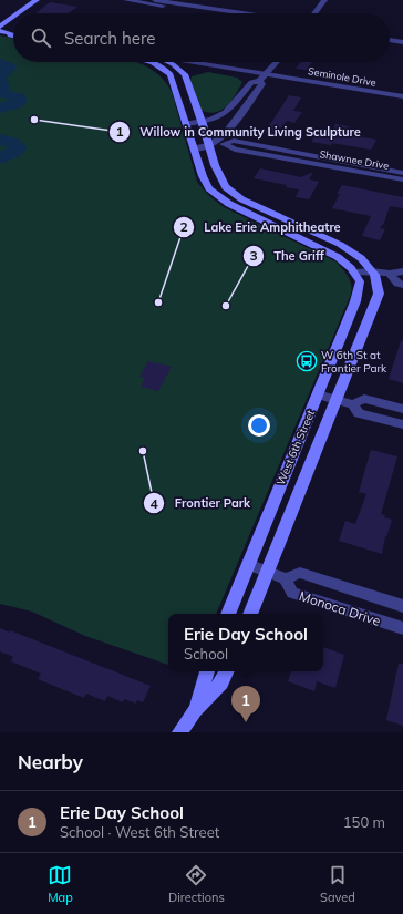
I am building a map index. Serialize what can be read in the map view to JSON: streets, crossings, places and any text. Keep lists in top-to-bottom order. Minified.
{"streets":{"main road":["West 6th Street"],"street":["Seminole Drive","Shawnee Drive","Monoca Drive"]},"crossings":[["West 6th Street","Monoca Drive"]],"places":{"other":["Willow in Community Living Sculpture","Lake Erie Amphitheatre","The Griff","Frontier Park"],"bus stop":["W 6th St at Frontier Park"]},"page":{"search":"Search here","popup":["Erie Day School","School"],"pins":"1","heading":"Nearby","list":[{"mark":"1","name":"Erie Day School","note":"School · West 6th Street","value":"150 m"}],"nav":["Map","Directions","Saved"]}}
